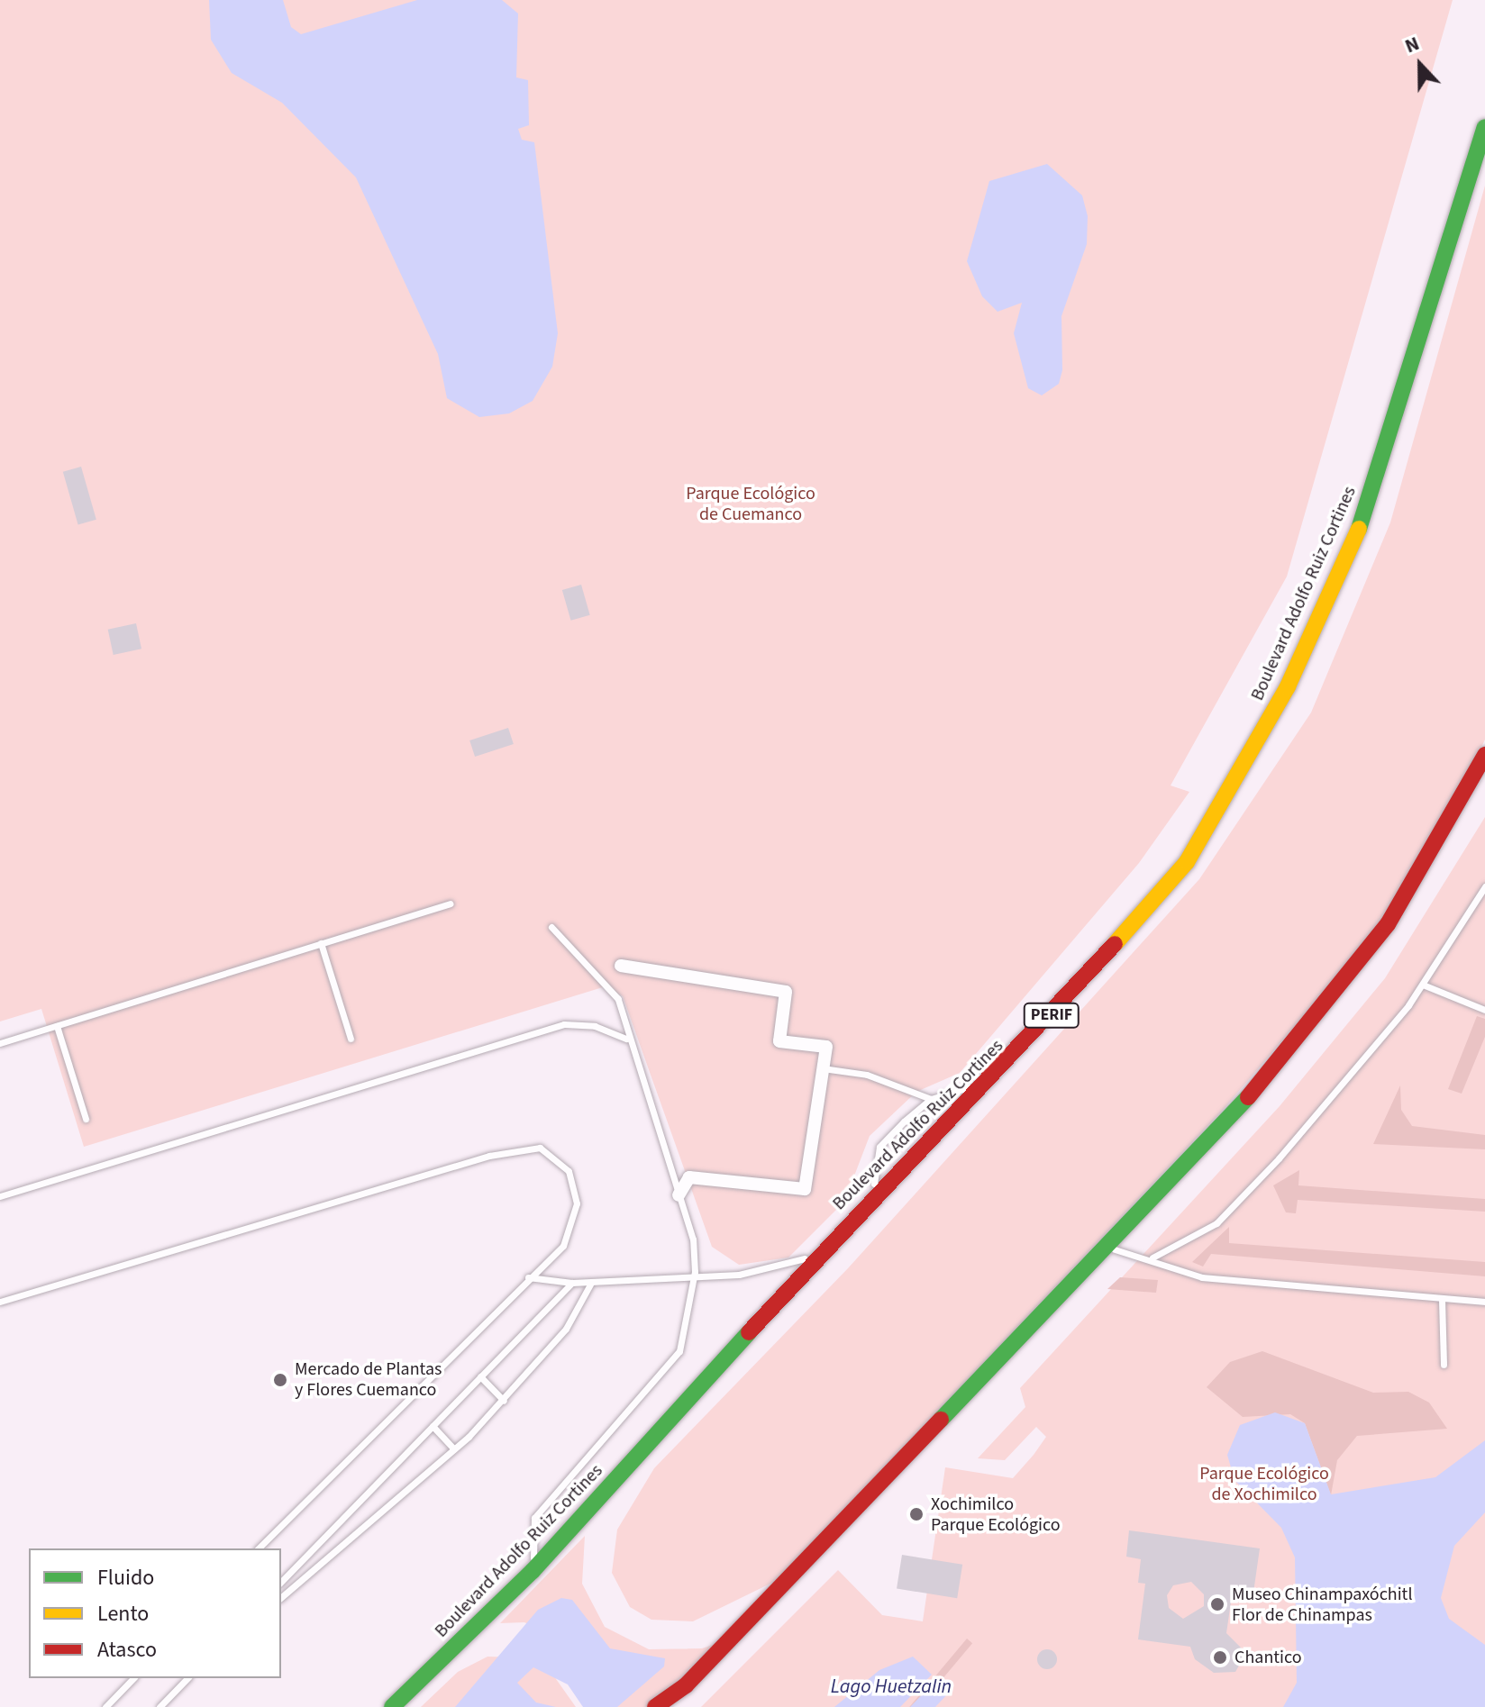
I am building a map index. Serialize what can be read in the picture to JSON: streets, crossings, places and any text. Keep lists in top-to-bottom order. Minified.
{"streets":{"highway":["Boulevard Adolfo Ruiz Cortines","PERIF"]},"water":["Lago Huetzalin"],"parks":["Parque Ecológico de Cuemanco","Parque Ecológico de Xochimilco"],"places":["Mercado de Plantas y Flores Cuemanco","Xochimilco Parque Ecológico","Museo Chinampaxóchitl Flor de Chinampas","Chantico"],"legend":["Fluido","Lento","Atasco"],"north":"top"}
